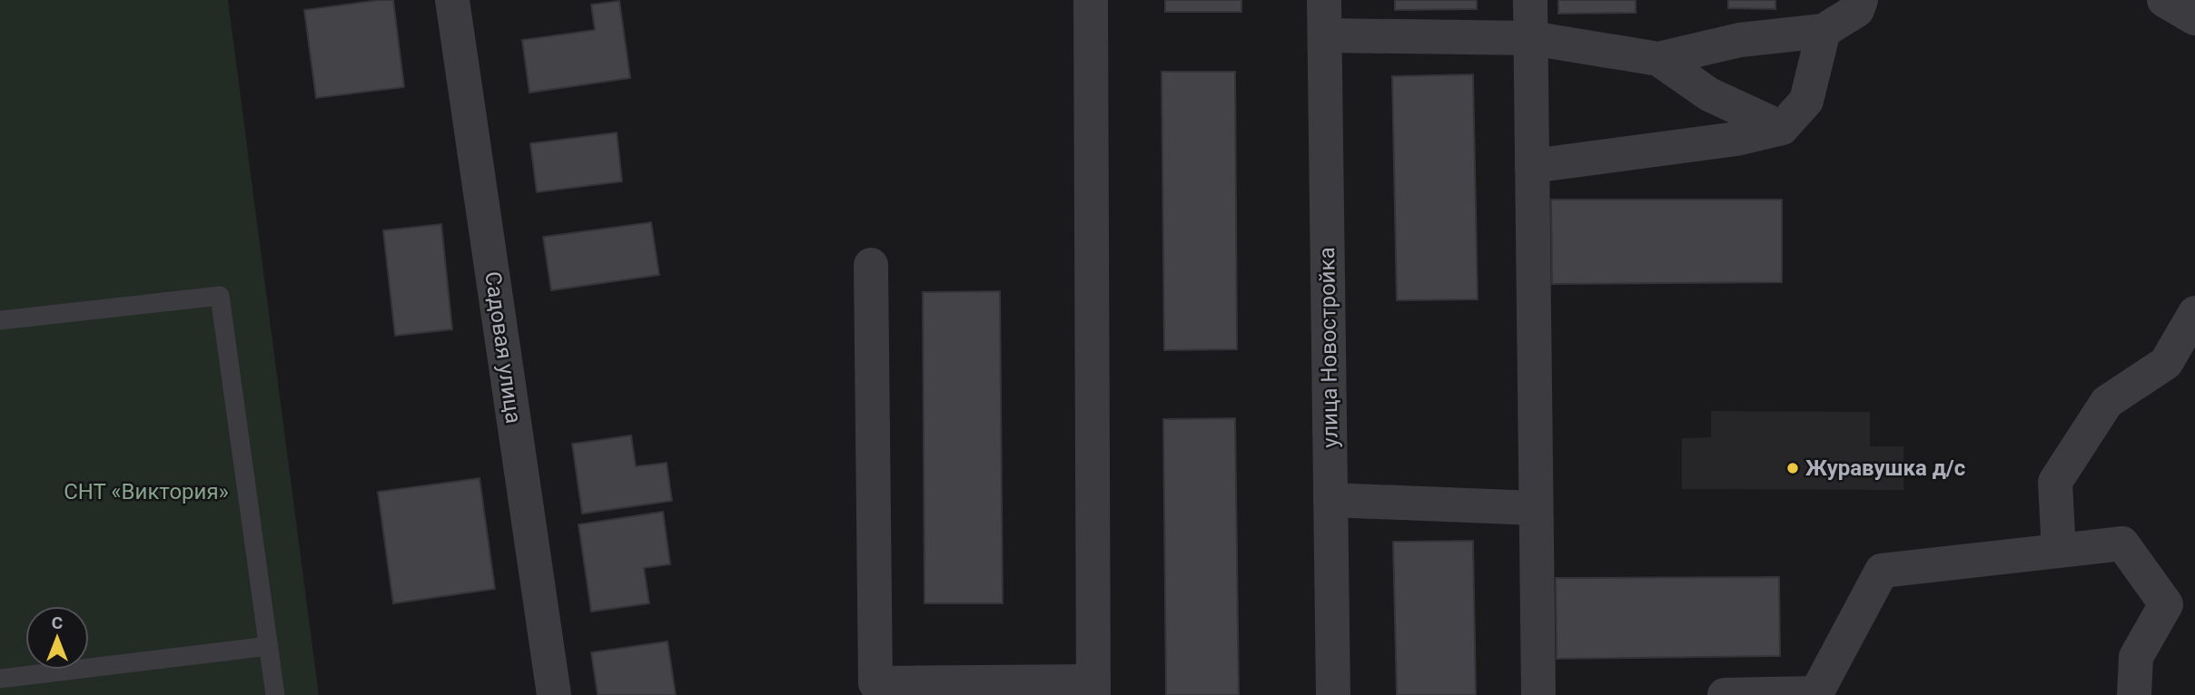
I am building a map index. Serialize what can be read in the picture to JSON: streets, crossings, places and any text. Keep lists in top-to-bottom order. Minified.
{"streets":{"street":["Садовая улица","улица Новостройка"]},"parks":["СНТ «Виктория»"],"places":["Журавушка д/с"],"north":"top"}
